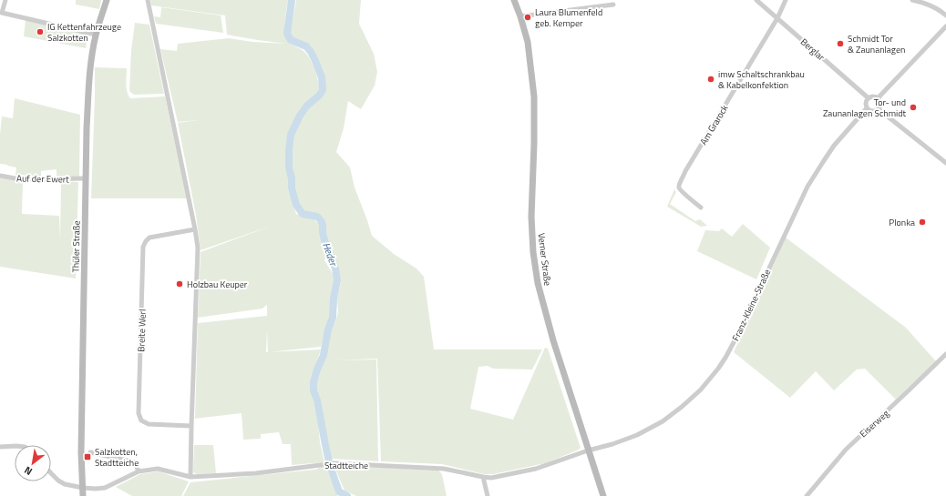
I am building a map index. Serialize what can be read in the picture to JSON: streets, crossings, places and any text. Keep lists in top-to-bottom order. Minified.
{"streets":{"main road":["Thüler Straße","Verner Straße"],"street":["Berglar","Am Grarock","Auf der Ewert","Franz-Kleine-Straße","Breite Werl","Eiserweg","Stadtteiche"]},"crossings":[["Berglar","Am Grarock"],["Berglar","Franz-Kleine-Straße"],["Auf der Ewert","Thüler Straße"],["Thüler Straße","Stadtteiche"],["Verner Straße","Franz-Kleine-Straße"],["Verner Straße","Stadtteiche"],["Franz-Kleine-Straße","Stadtteiche"]],"water":["Heder"],"places":{"other":["Laura Blumenfeld geb. Kemper","IG Kettenfahrzeuge Salzkotten","Schmidt Tor & Zaunanlagen","imw Schaltschrankbau & Kabelkonfektion","Tor- und Zaunanlagen Schmidt","Plonka","Holzbau Keuper"],"transit":["Salzkotten, Stadtteiche"]},"north":"bottom left"}
